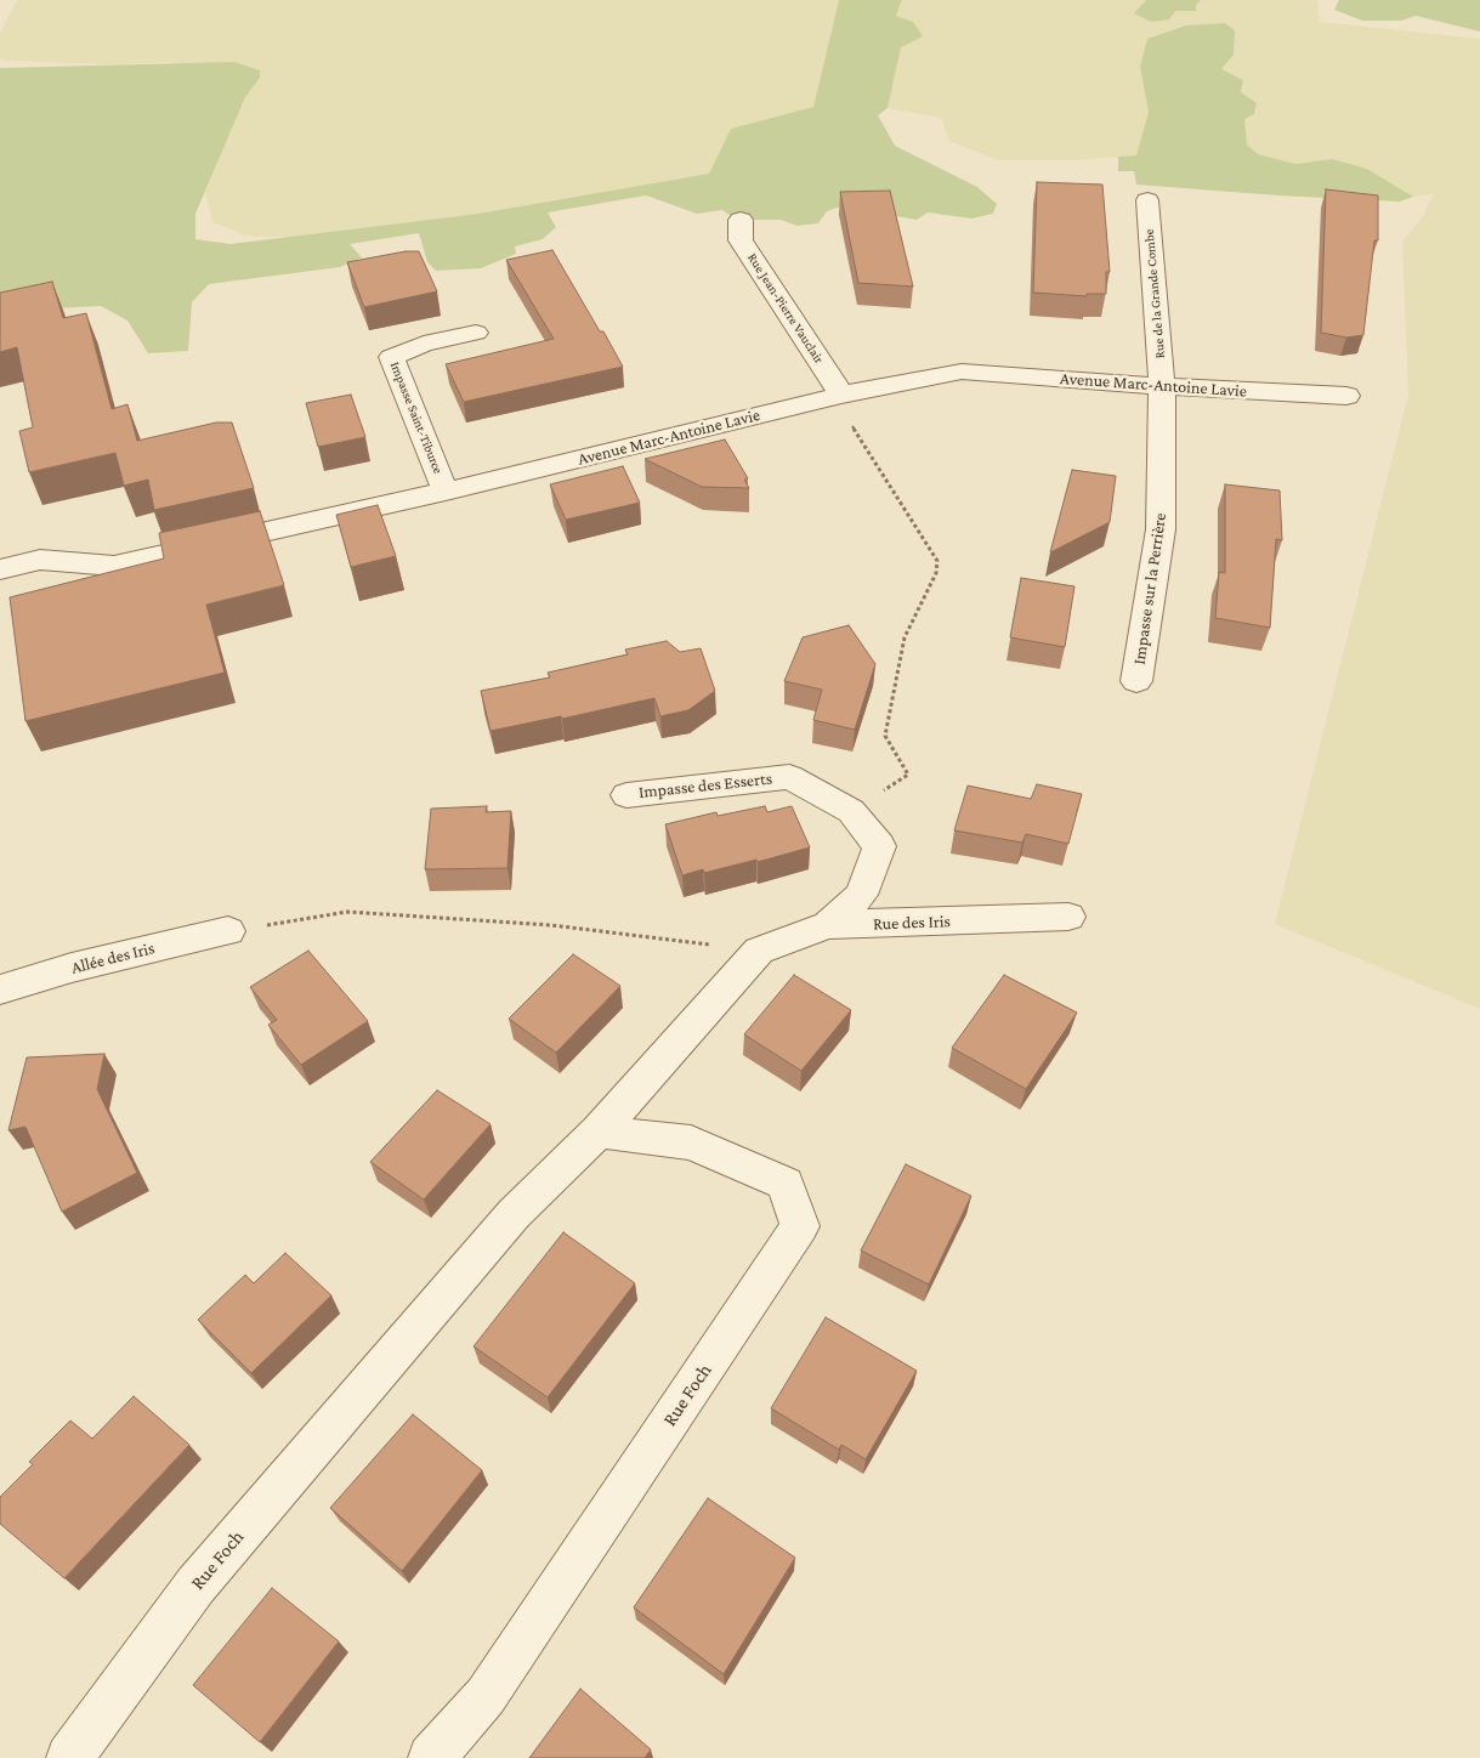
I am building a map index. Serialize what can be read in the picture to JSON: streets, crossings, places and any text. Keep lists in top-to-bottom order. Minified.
{"streets":{"street":["Rue de la Grande Combe","Rue Jean-Pierre Vauclair","Avenue Marc-Antoine Lavie","Impasse Saint-Tiburce","Impasse sur la Perrière","Impasse des Esserts","Rue des Iris","Allée des Iris","Rue Foch"]},"crossings":[["Rue de la Grande Combe","Avenue Marc-Antoine Lavie"],["Rue de la Grande Combe","Impasse sur la Perrière"],["Rue Jean-Pierre Vauclair","Avenue Marc-Antoine Lavie"],["Avenue Marc-Antoine Lavie","Impasse Saint-Tiburce"],["Avenue Marc-Antoine Lavie","Impasse sur la Perrière"],["Impasse des Esserts","Rue des Iris"],["Rue des Iris","Rue Foch"]]}
